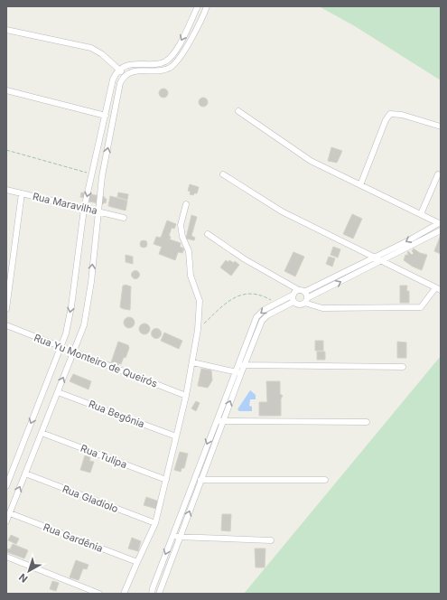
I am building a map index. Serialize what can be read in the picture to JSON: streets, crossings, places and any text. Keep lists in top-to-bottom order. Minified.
{"streets":{"street":["Rua Maravilha","Rua Yu Monteiro de Queirós","Rua Begônia","Rua Tulipa","Rua Gladíolo","Rua Gardênia"]},"north":"bottom left"}
